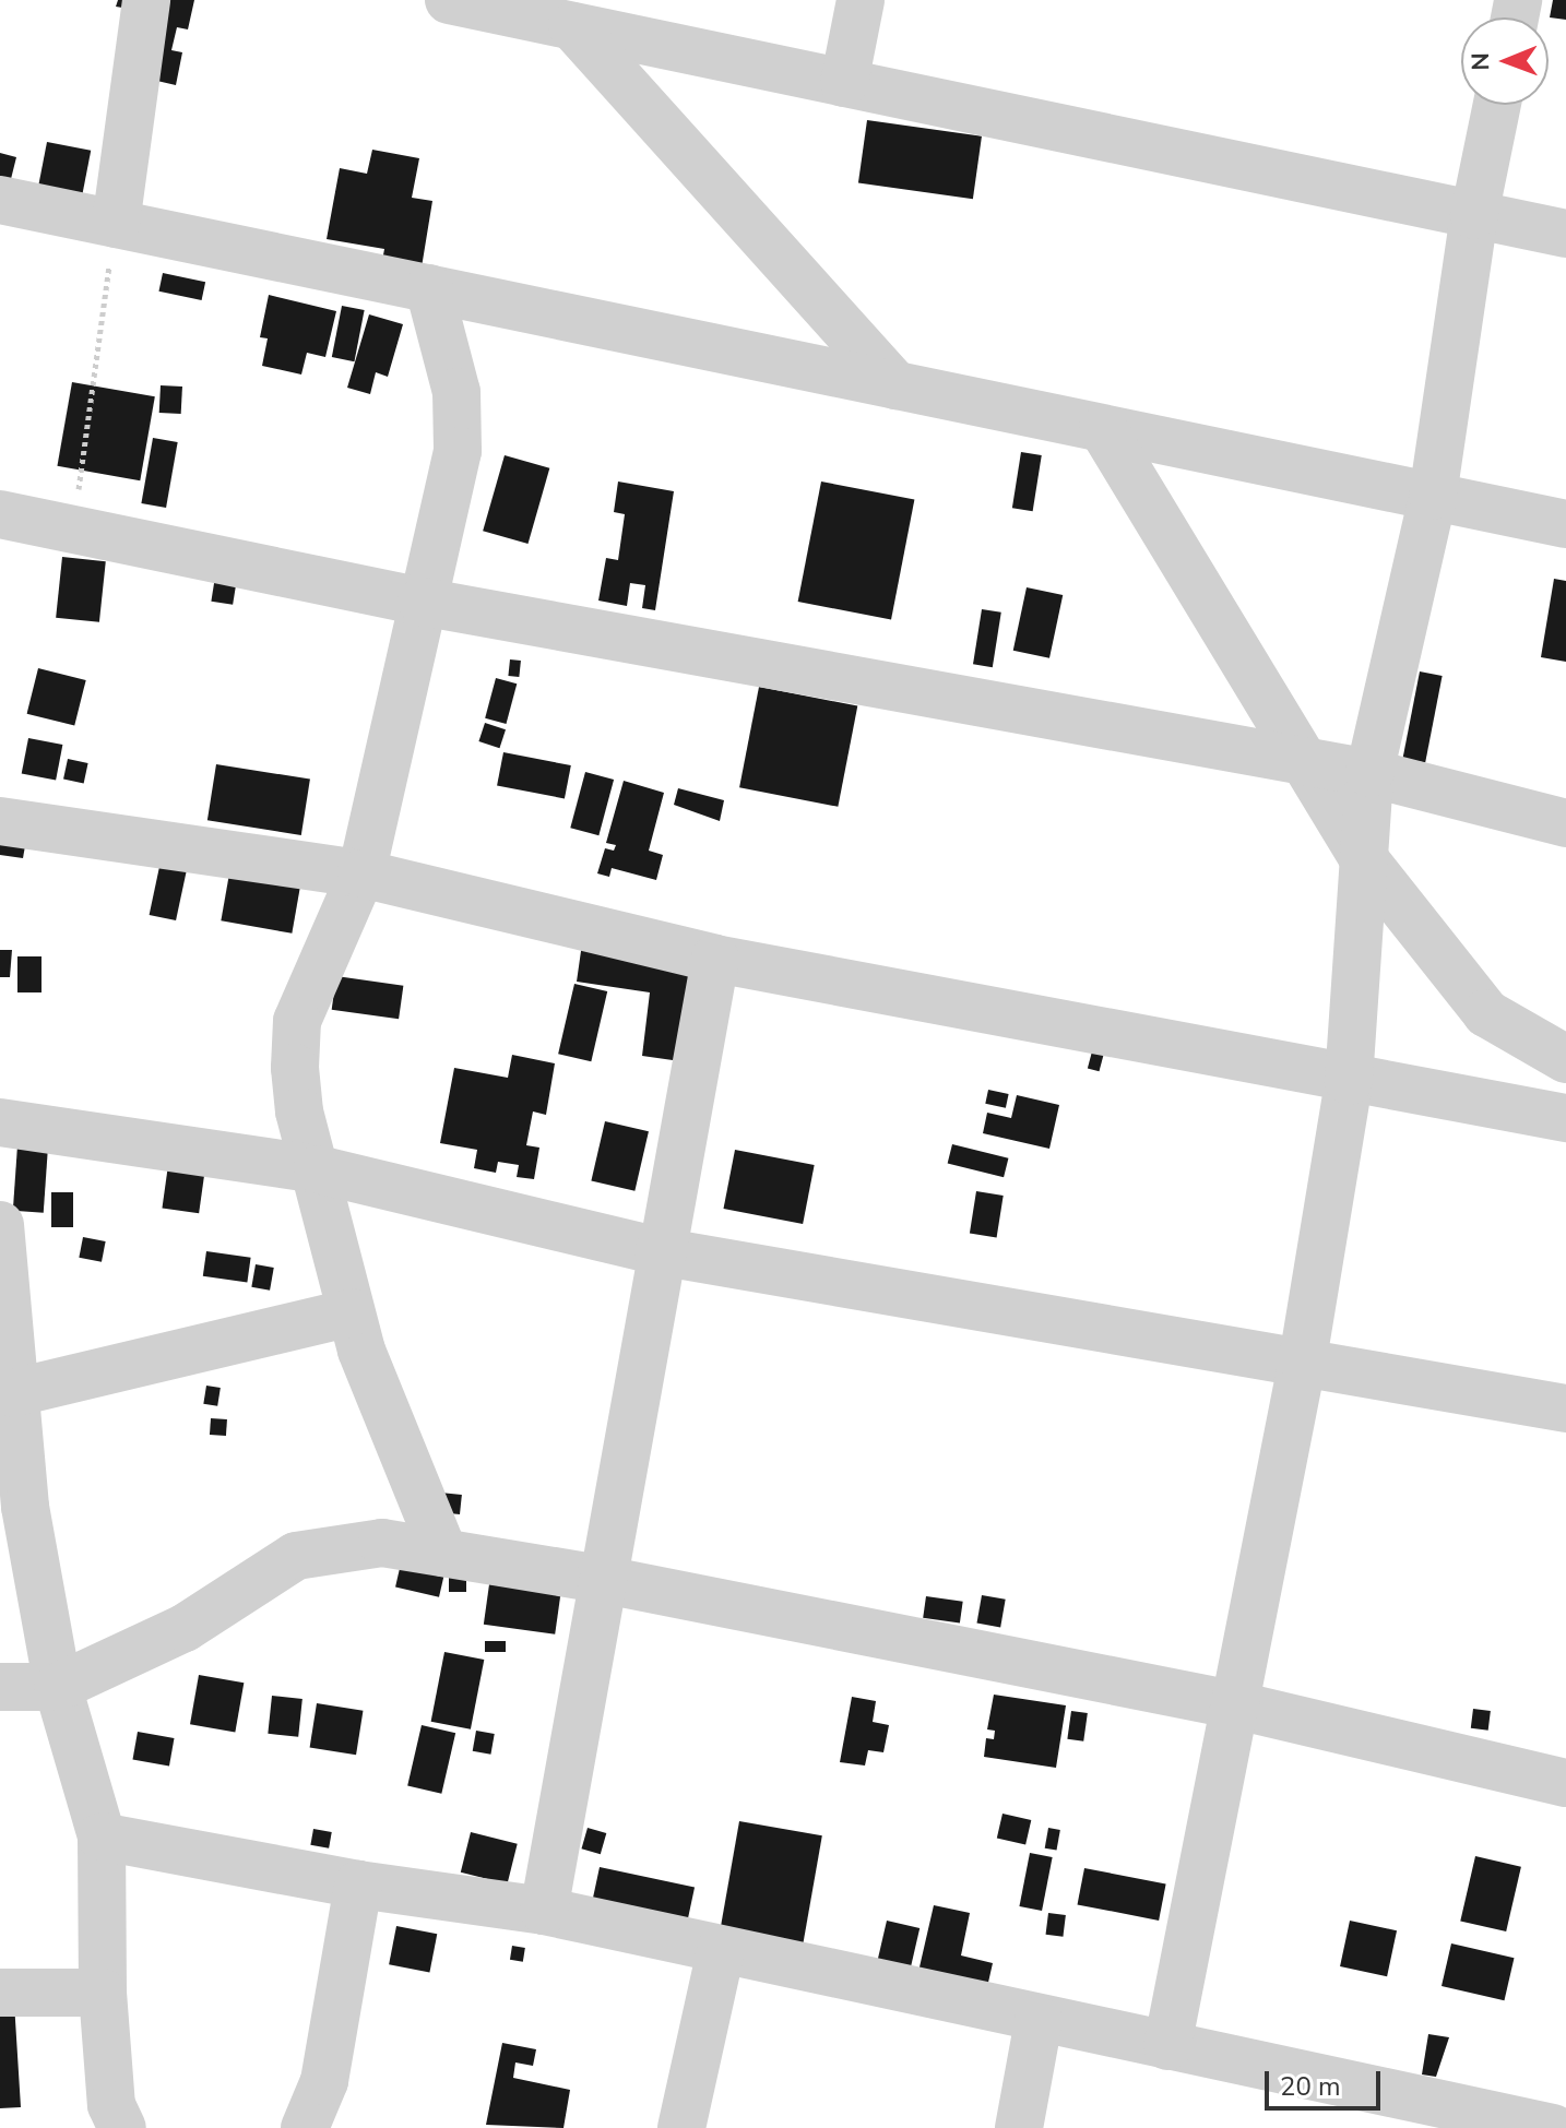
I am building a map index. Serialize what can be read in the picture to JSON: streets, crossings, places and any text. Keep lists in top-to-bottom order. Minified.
{"scale_bar":"20 m","north":"left"}
